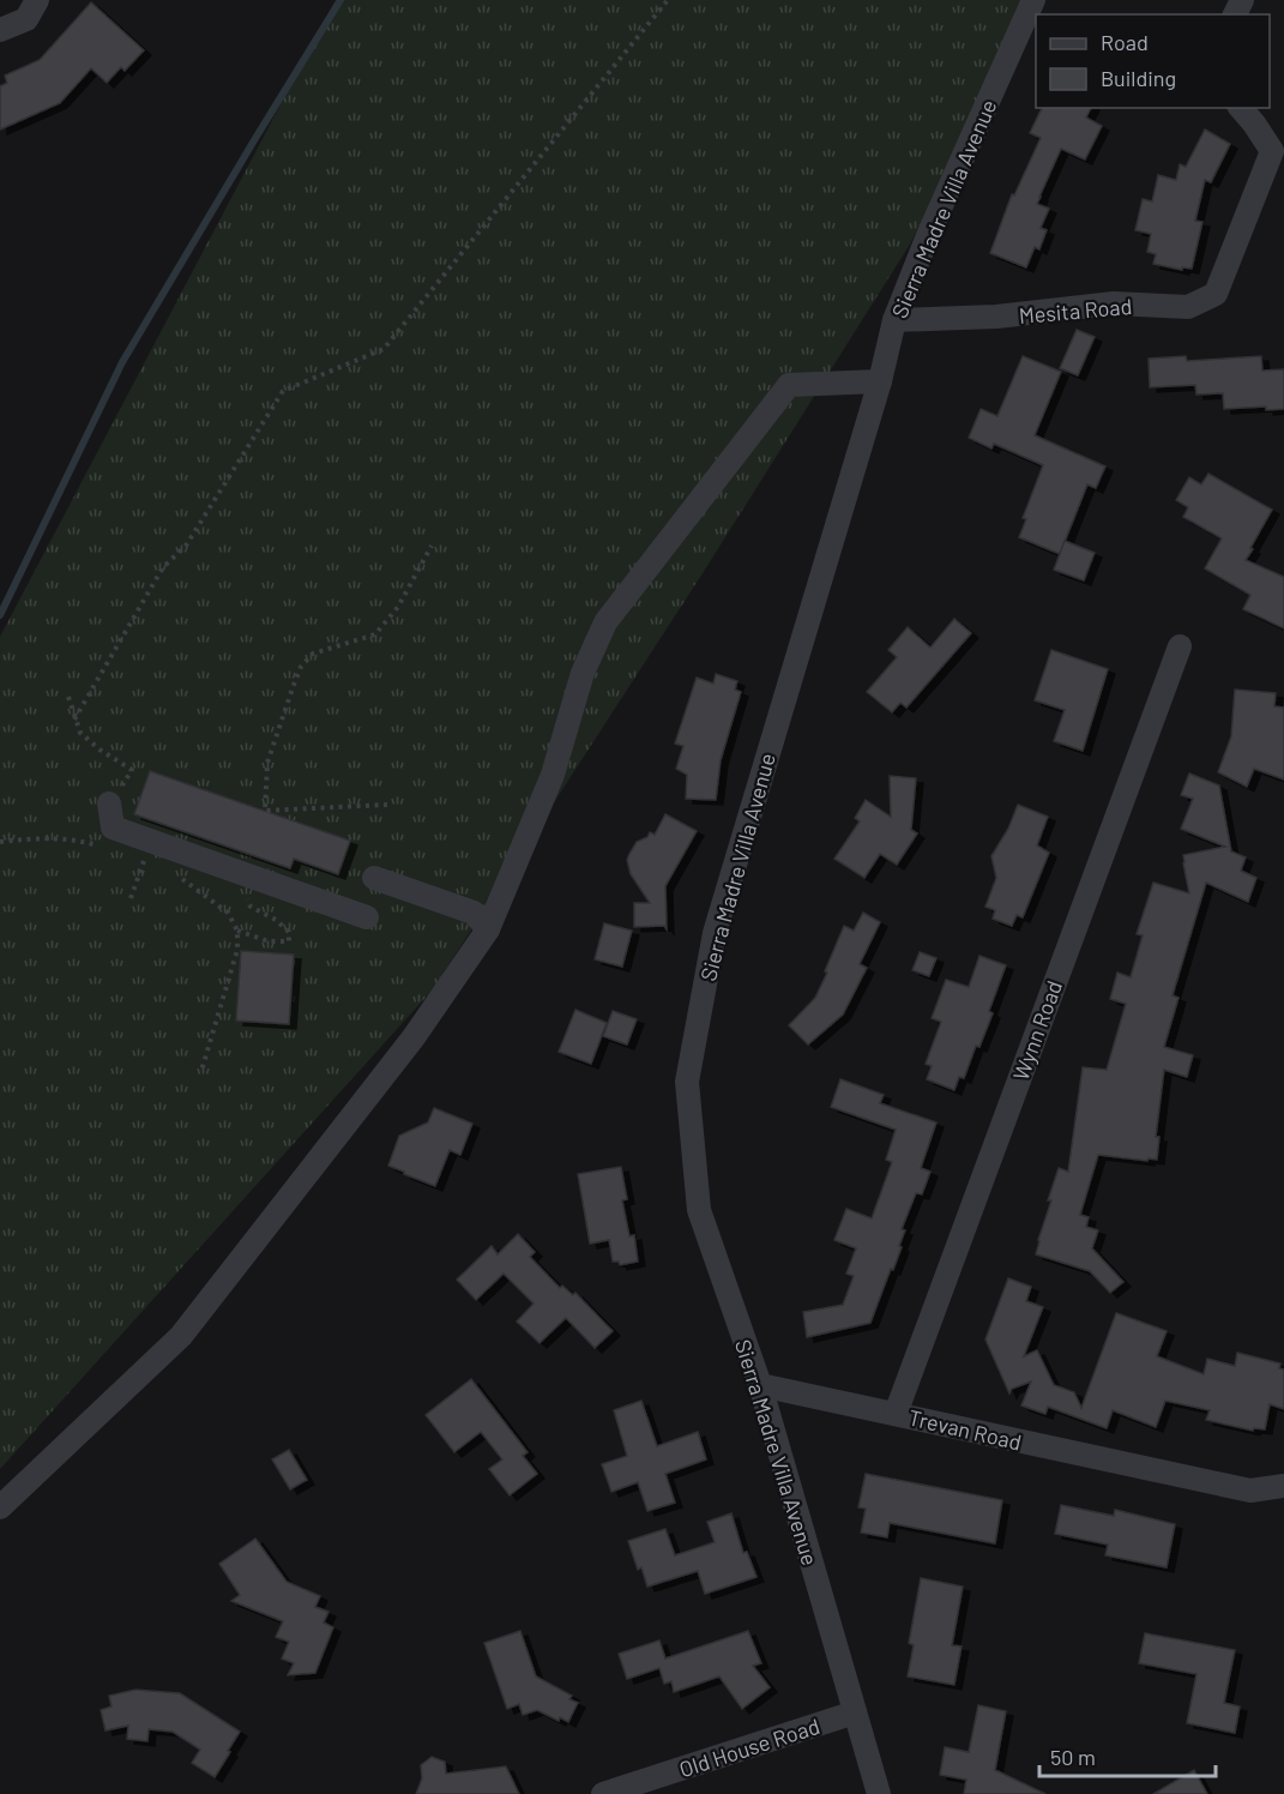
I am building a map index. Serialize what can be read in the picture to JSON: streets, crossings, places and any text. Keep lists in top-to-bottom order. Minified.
{"streets":{"street":["Sierra Madre Villa Avenue","Mesita Road","Wynn Road","Trevan Road","Old House Road"]},"crossings":[["Sierra Madre Villa Avenue","Mesita Road"],["Sierra Madre Villa Avenue","Trevan Road"],["Sierra Madre Villa Avenue","Old House Road"],["Wynn Road","Trevan Road"]],"legend":["Road","Building"],"scale_bar":"50 m"}
